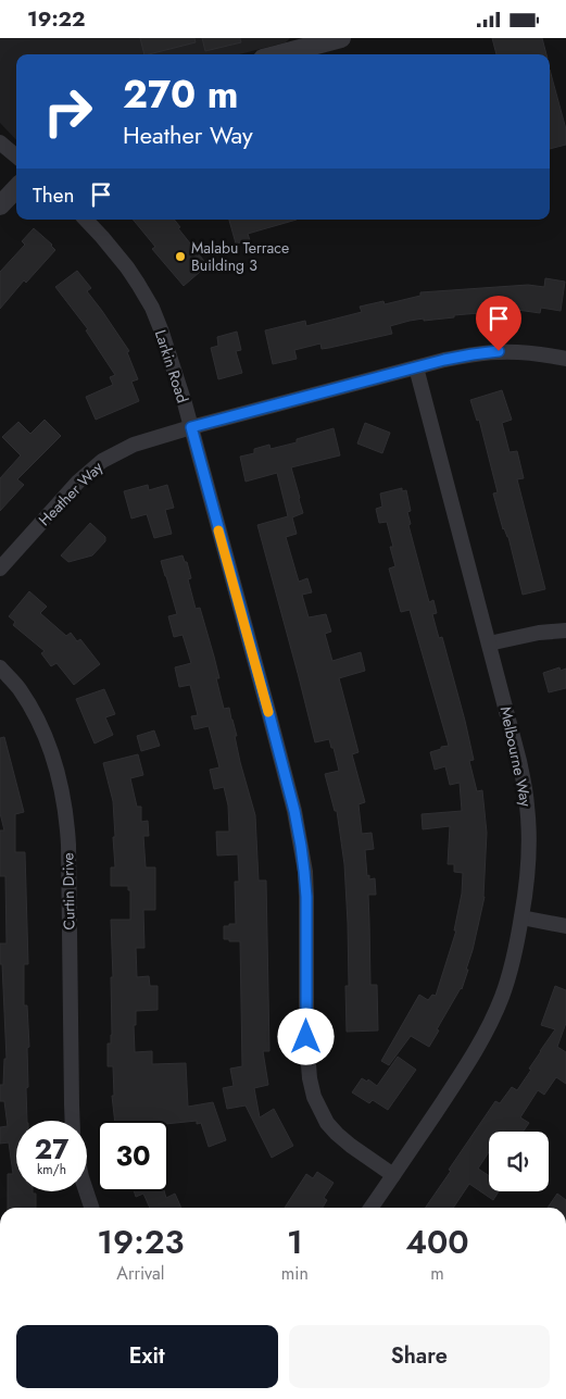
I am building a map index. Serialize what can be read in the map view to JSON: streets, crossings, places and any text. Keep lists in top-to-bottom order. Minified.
{"streets":{"street":["Larkin Road","Heather Way","Melbourne Way","Curtin Drive"]},"crossings":[["Larkin Road","Heather Way"],["Larkin Road","Melbourne Way"],["Heather Way","Melbourne Way"]],"places":["Malabu Terrace Building 3"],"page":{"status":"19:22","turn":["270 m","Heather Way"],"then":"Then","speed":"27 km/h","limit":"30","eta":["19:23","Arrival","1","min","400","m"],"buttons":["Exit","Share"]}}
